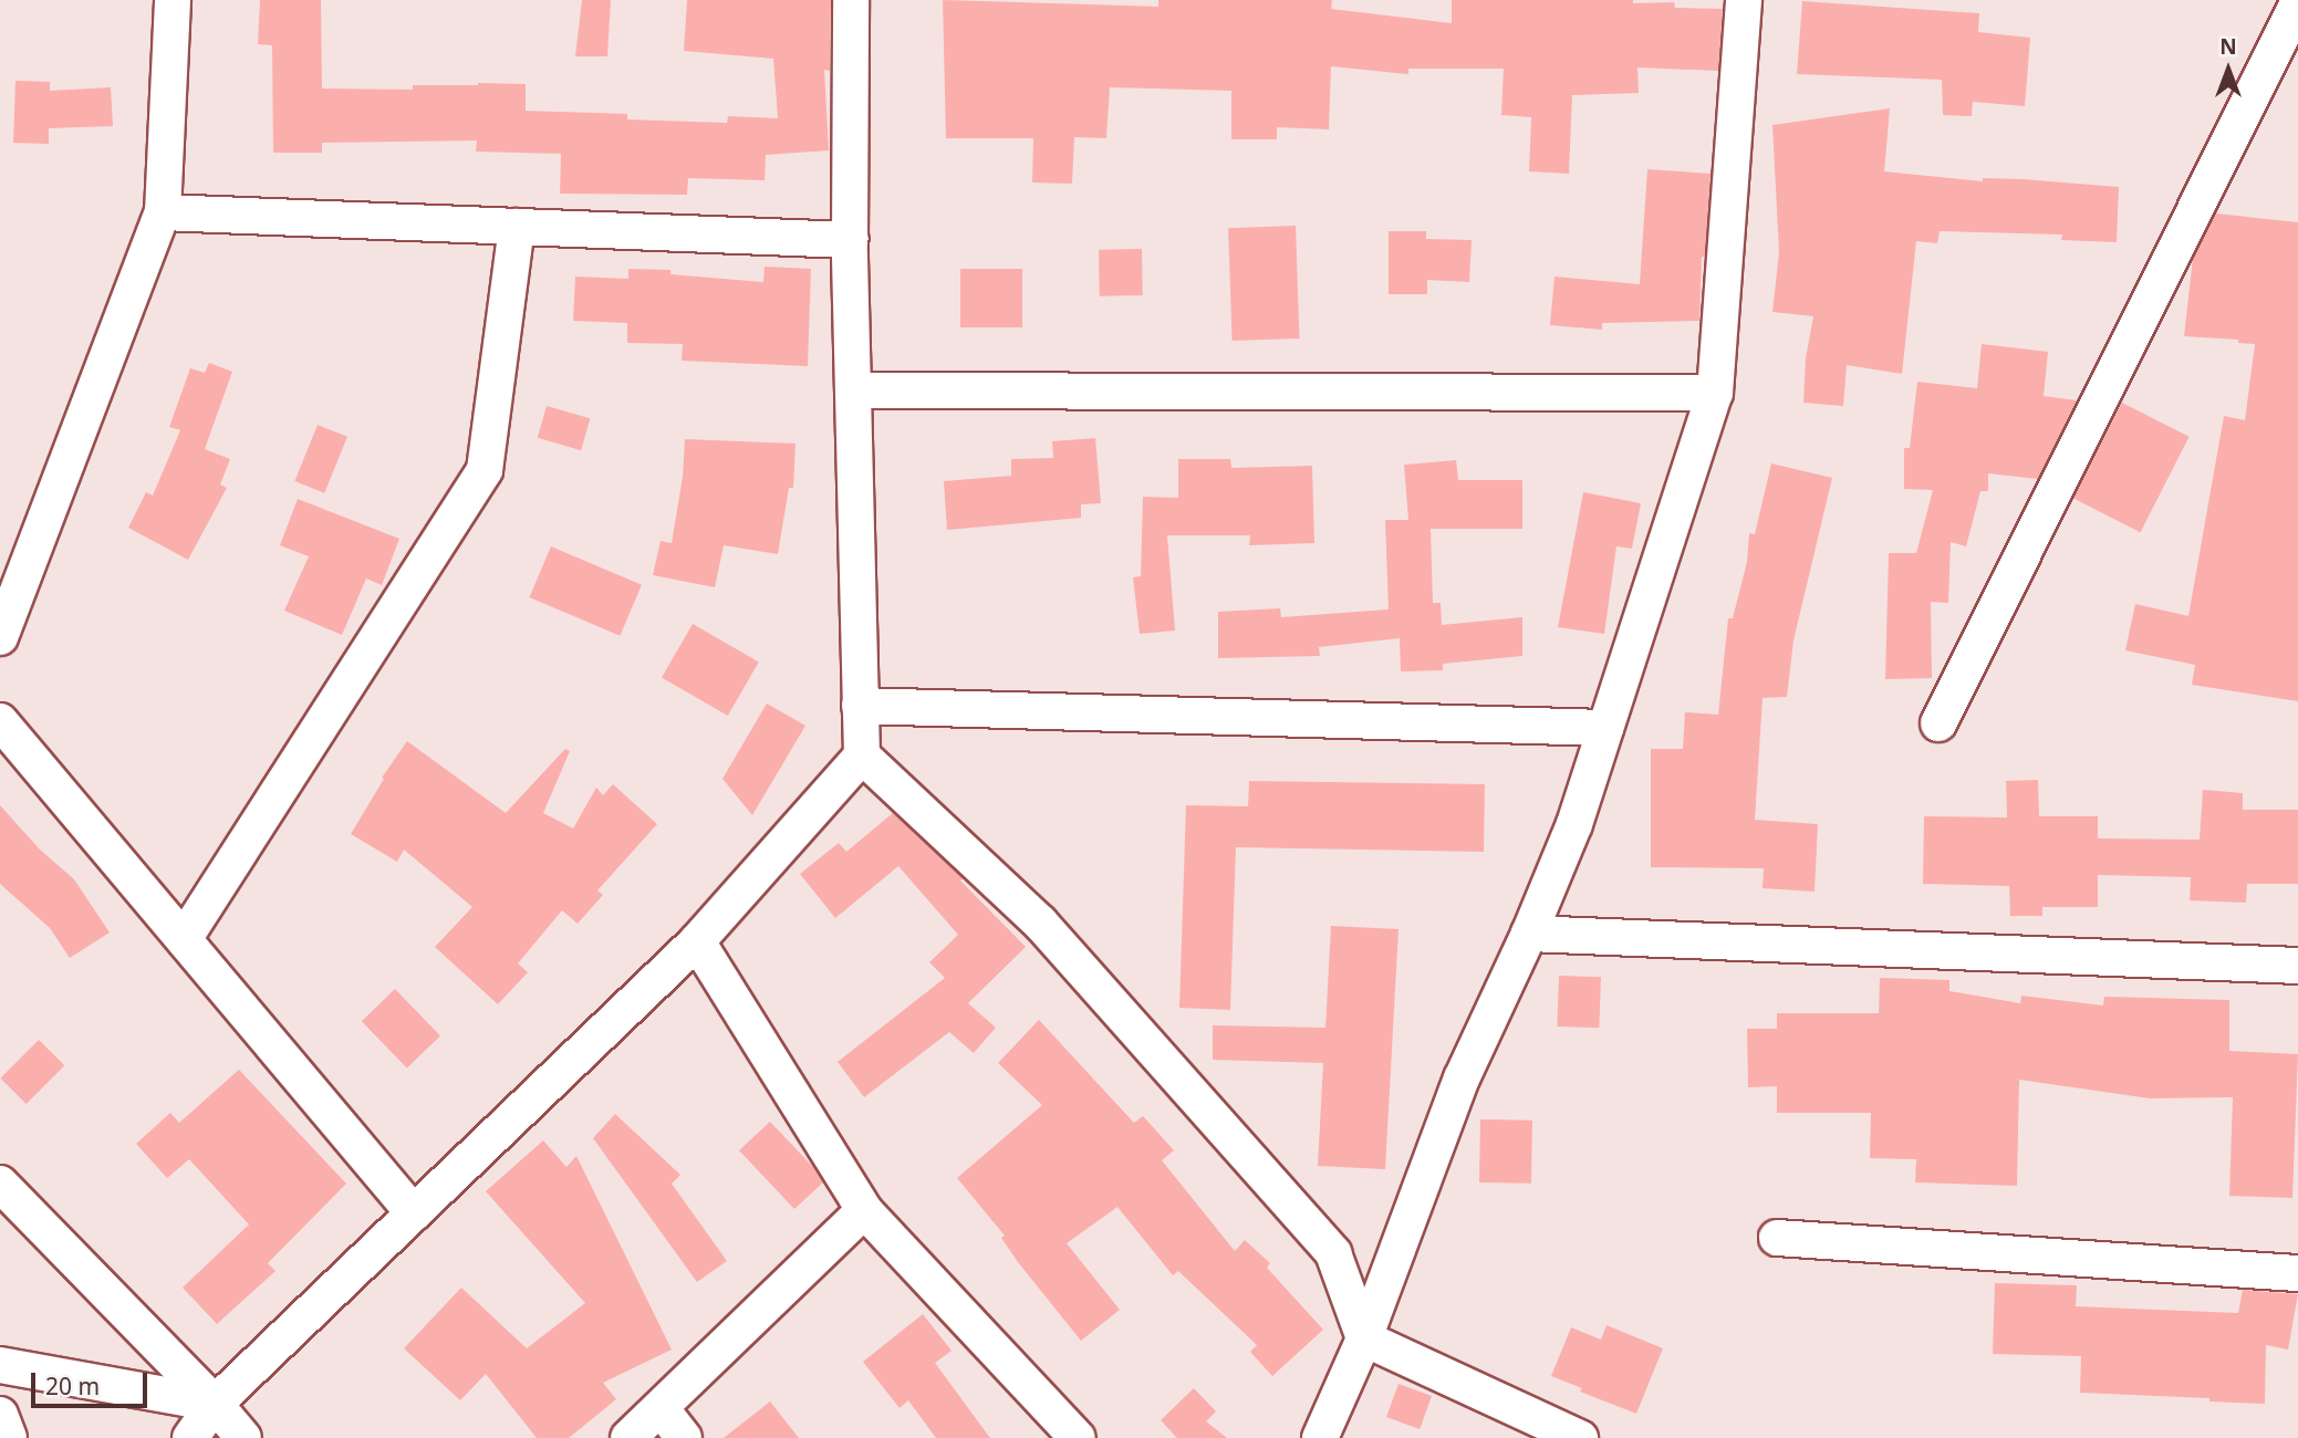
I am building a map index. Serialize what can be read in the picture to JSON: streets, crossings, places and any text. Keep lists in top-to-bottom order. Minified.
{"scale_bar":"20 m","north":"top"}
